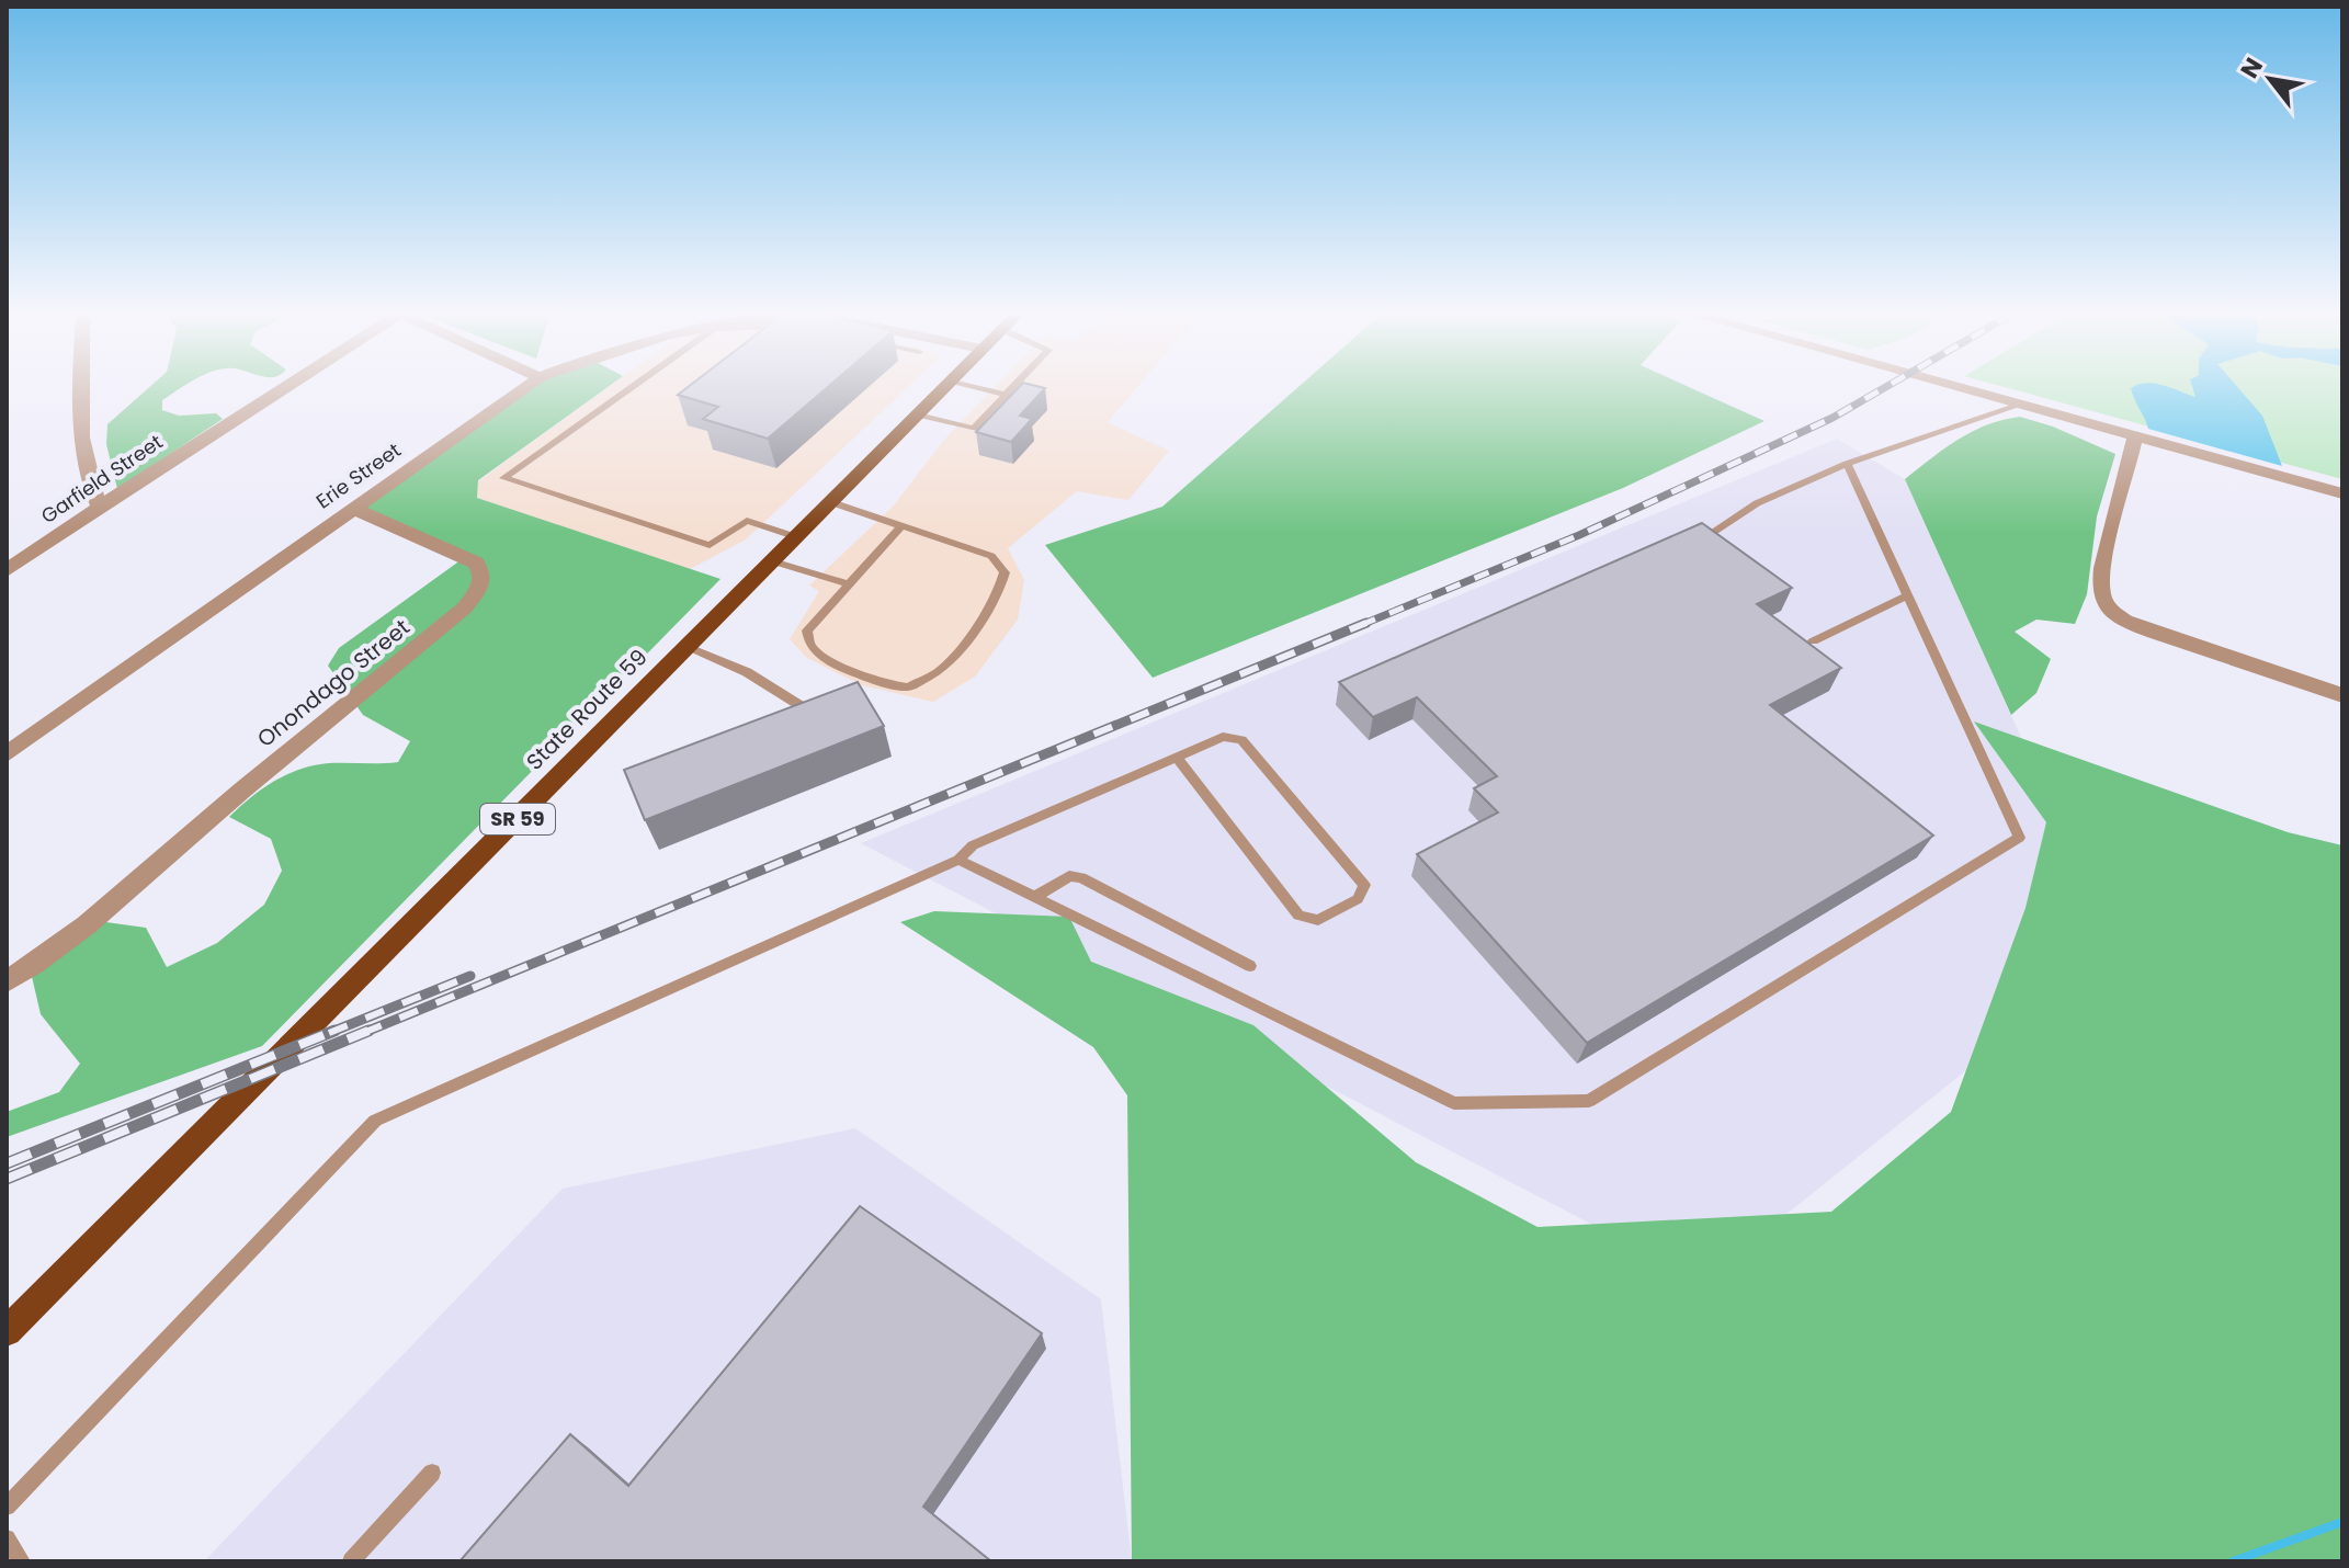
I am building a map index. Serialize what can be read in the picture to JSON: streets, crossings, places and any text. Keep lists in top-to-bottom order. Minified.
{"streets":{"main road":["State Route 59","SR 59"],"street":["Erie Street","Garfield Street","Onondago Street"]},"crossings":[["Erie Street","Onondago Street"]],"north":"top left"}
